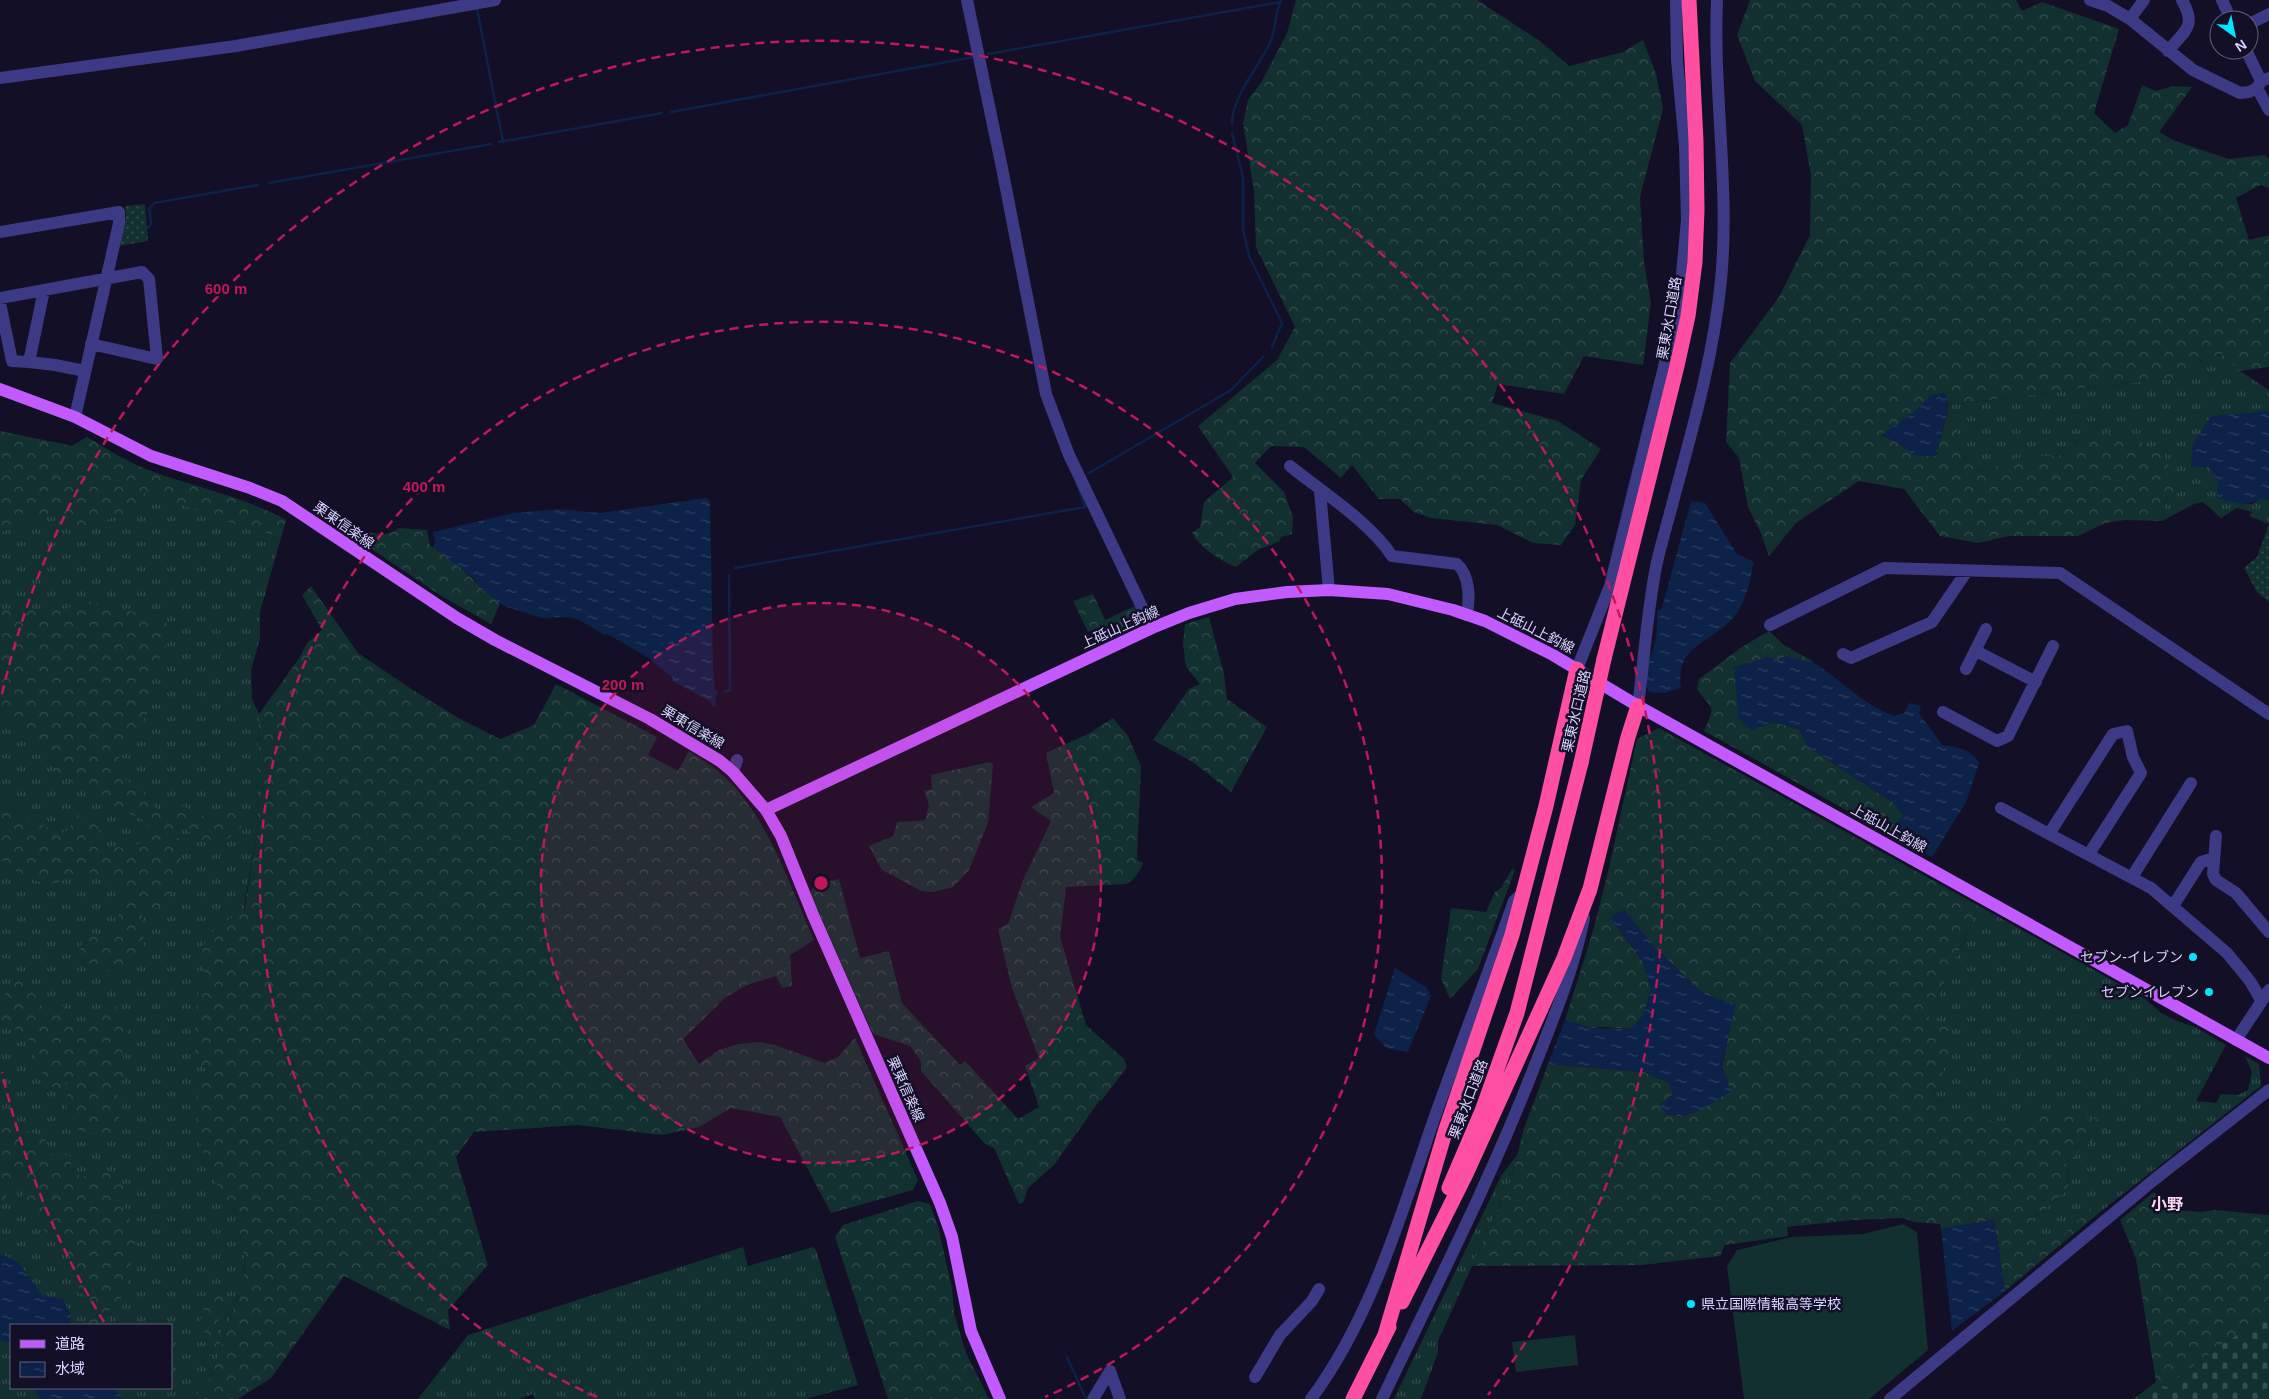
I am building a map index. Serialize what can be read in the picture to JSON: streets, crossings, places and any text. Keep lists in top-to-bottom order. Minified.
{"streets":{"highway":["栗東水口道路"],"main road":["栗東信楽線","上砥山上鈎線"]},"crossings":[["栗東信楽線","上砥山上鈎線"]],"districts":["小野"],"places":["セブン-イレブン","セブンイレブン","県立国際情報高等学校"],"legend":["道路","水域"],"north":"bottom right","rings":["600 m","400 m","200 m"]}
